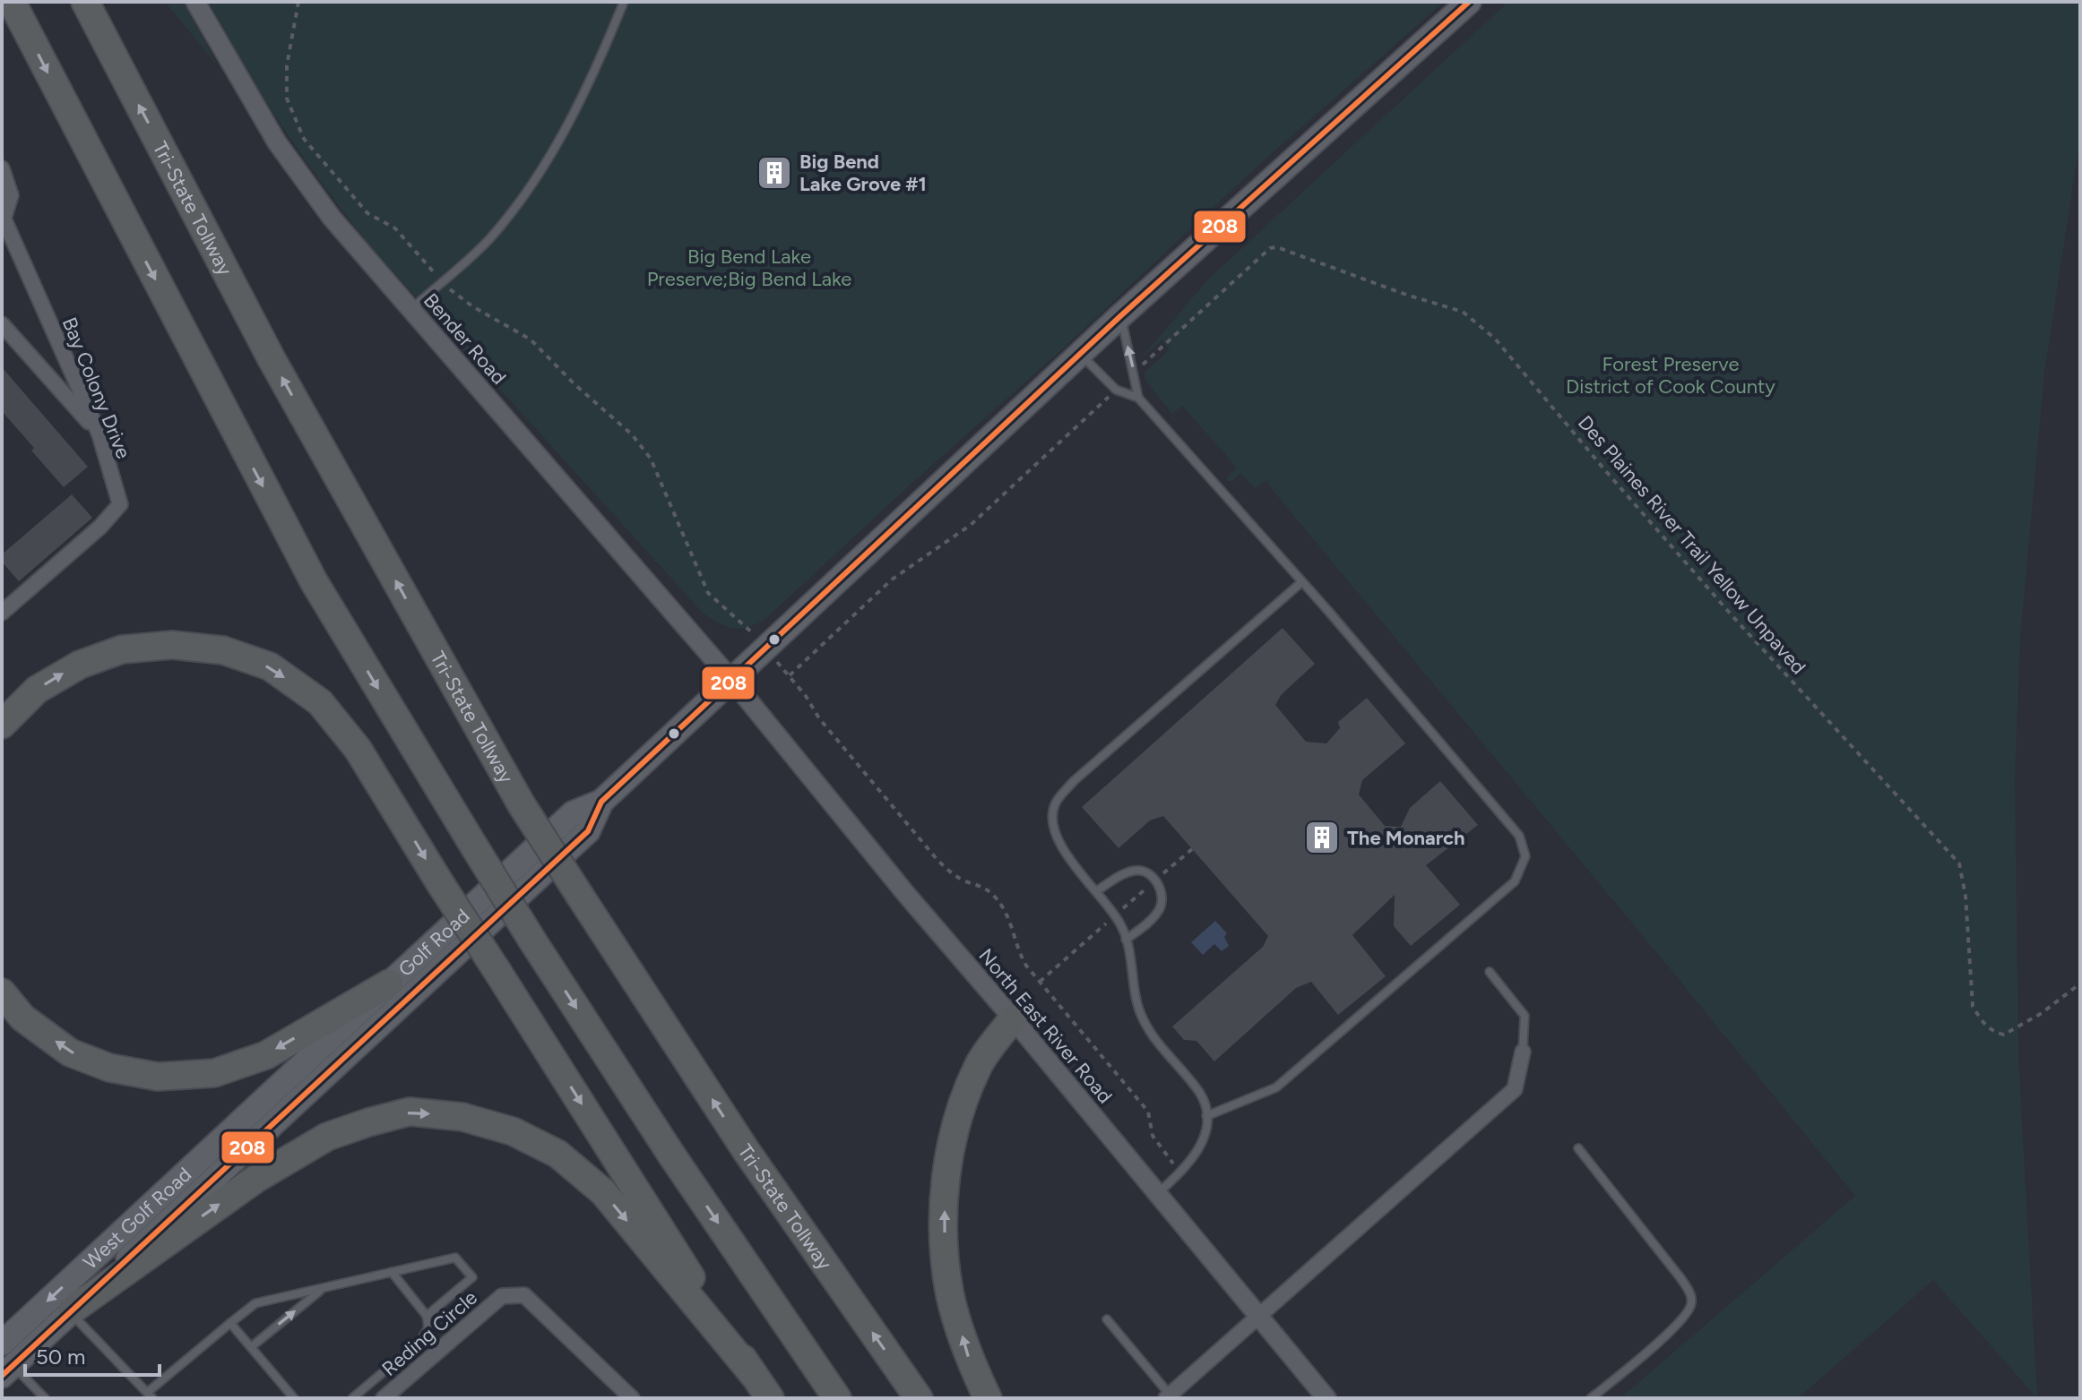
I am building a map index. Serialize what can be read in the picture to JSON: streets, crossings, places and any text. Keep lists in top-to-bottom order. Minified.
{"streets":{"highway":["Tri-State Tollway"],"main road":["Golf Road","West Golf Road"],"street":["Bender Road","Bay Colony Drive","North East River Road","Reding Circle"],"path":["Des Plaines River Trail Yellow Unpaved"]},"crossings":[["Bender Road","Golf Road"],["Bender Road","North East River Road"],["Golf Road","North East River Road"],["Golf Road","West Golf Road"]],"parks":["Big Bend Lake Preserve;Big Bend Lake","Forest Preserve District of Cook County"],"places":{"building":["Big Bend Lake Grove #1","The Monarch"]},"lines":["transit line 208"],"scale_bar":"50 m"}
